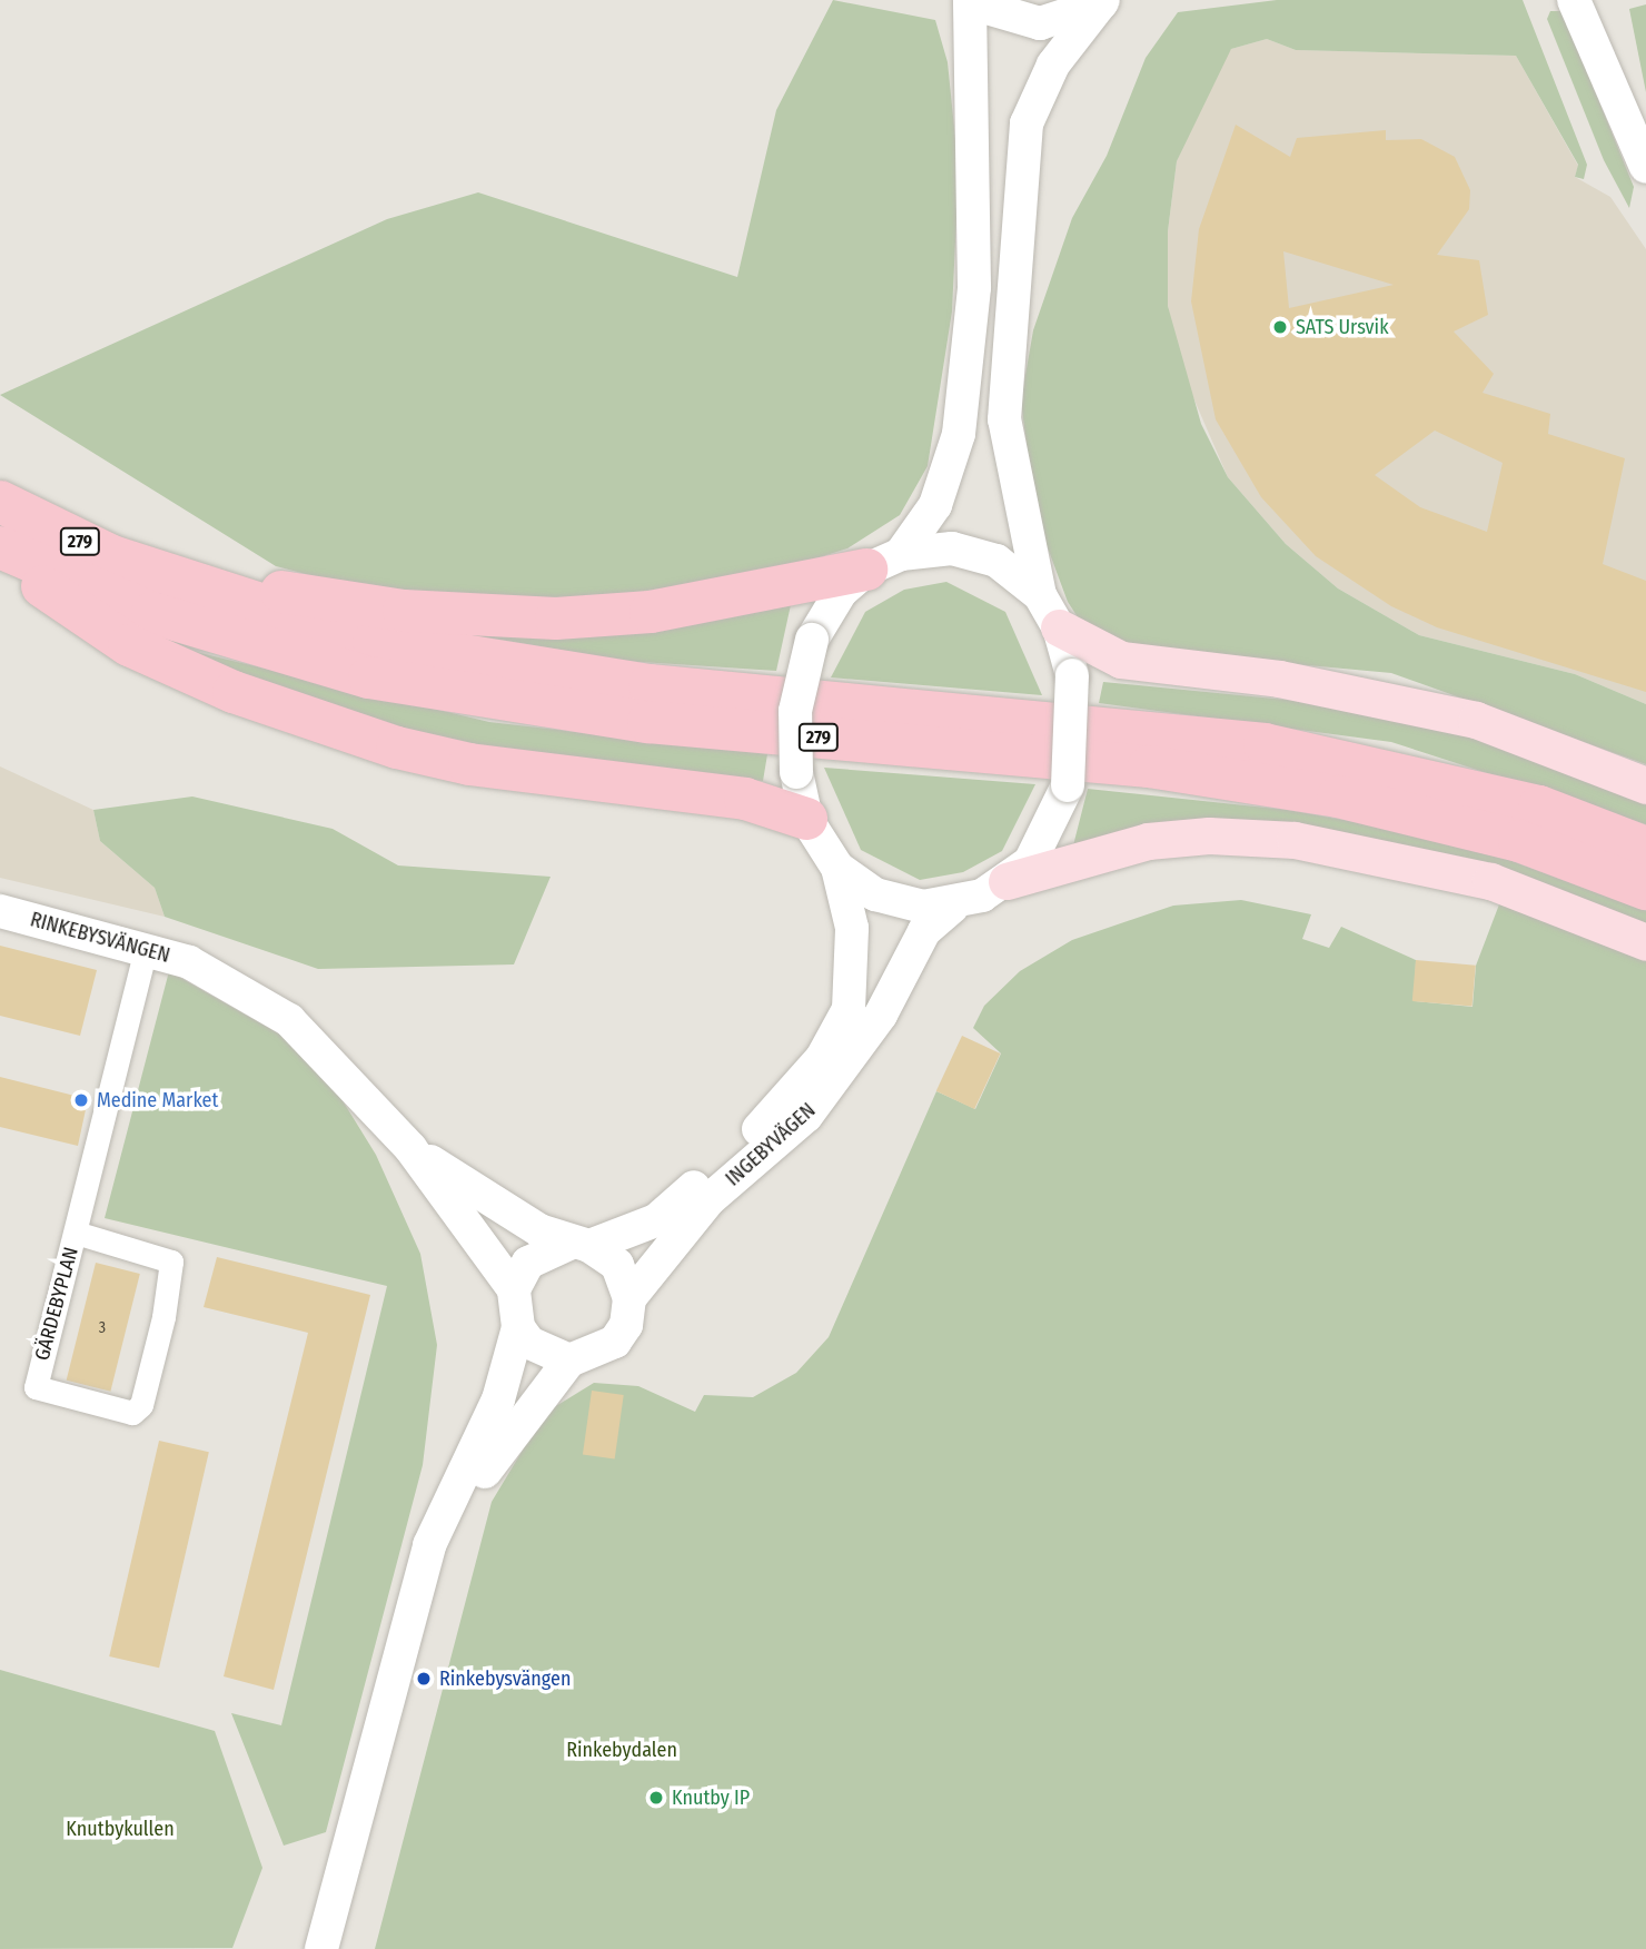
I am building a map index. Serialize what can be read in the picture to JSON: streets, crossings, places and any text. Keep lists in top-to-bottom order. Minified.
{"streets":{"highway":["279"],"street":["RINKEBYSVÄNGEN","INGEBYVÄGEN","GÄRDEBYPLAN"]},"crossings":[["RINKEBYSVÄNGEN","INGEBYVÄGEN"],["RINKEBYSVÄNGEN","GÄRDEBYPLAN"]],"parks":["Rinkebydalen","Knutbykullen"],"places":["SATS Ursvik","Medine Market","Rinkebysvängen","Knutby IP"],"house_numbers":["3"]}
